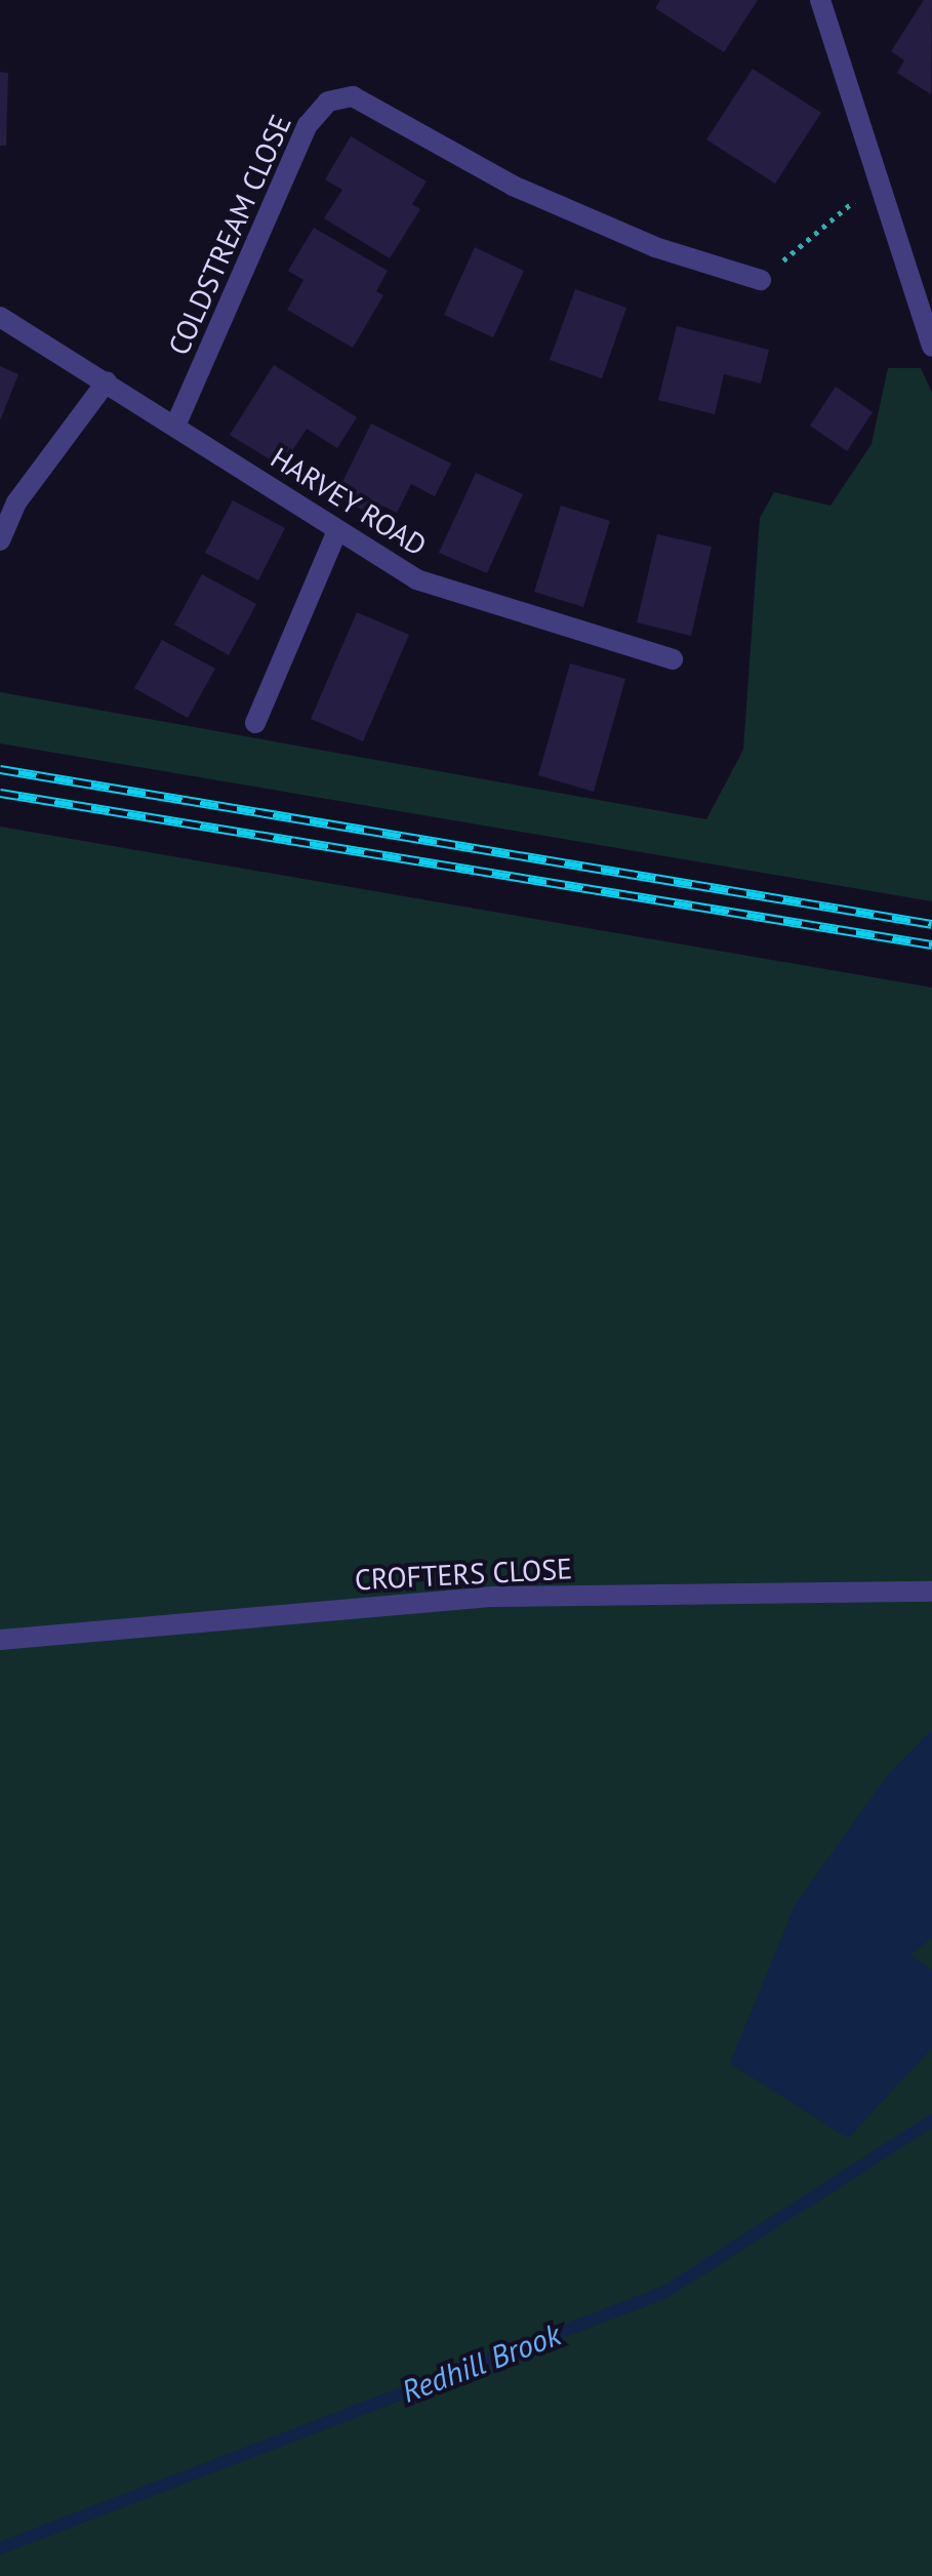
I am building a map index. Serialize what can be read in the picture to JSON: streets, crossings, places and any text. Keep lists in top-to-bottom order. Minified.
{"streets":{"street":["COLDSTREAM CLOSE","HARVEY ROAD","CROFTERS CLOSE"]},"crossings":[["COLDSTREAM CLOSE","HARVEY ROAD"]],"water":["Redhill Brook"]}
